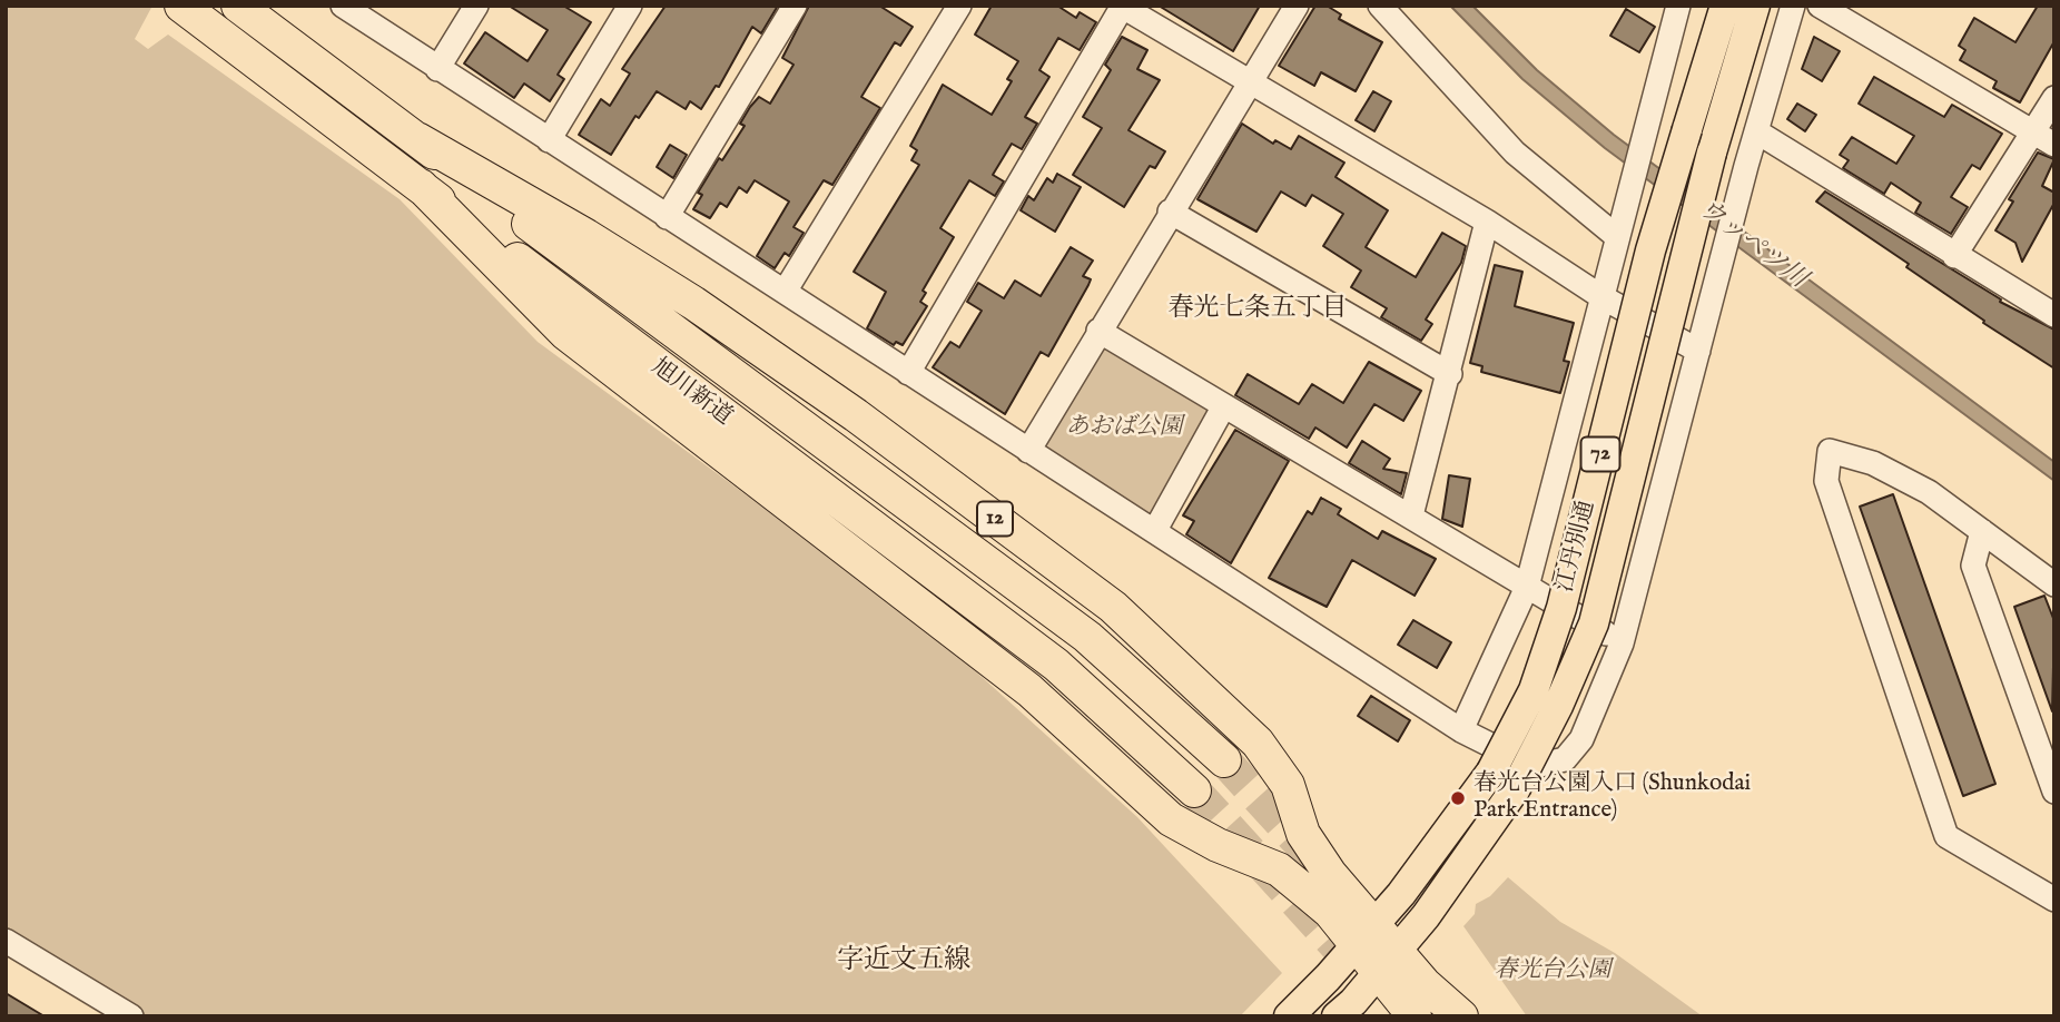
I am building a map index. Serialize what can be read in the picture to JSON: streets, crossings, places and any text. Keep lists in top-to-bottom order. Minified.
{"streets":{"highway":["旭川新道","12"],"main road":["72","江丹別通"]},"crossings":[["旭川新道","12"],["12","江丹別通"]],"districts":["春光七条五丁目","字近文五線"],"water":["ウッペツ川"],"parks":["あおば公園","春光台公園"],"places":["春光台公園入口 (Shunkodai Park Entrance)"]}
